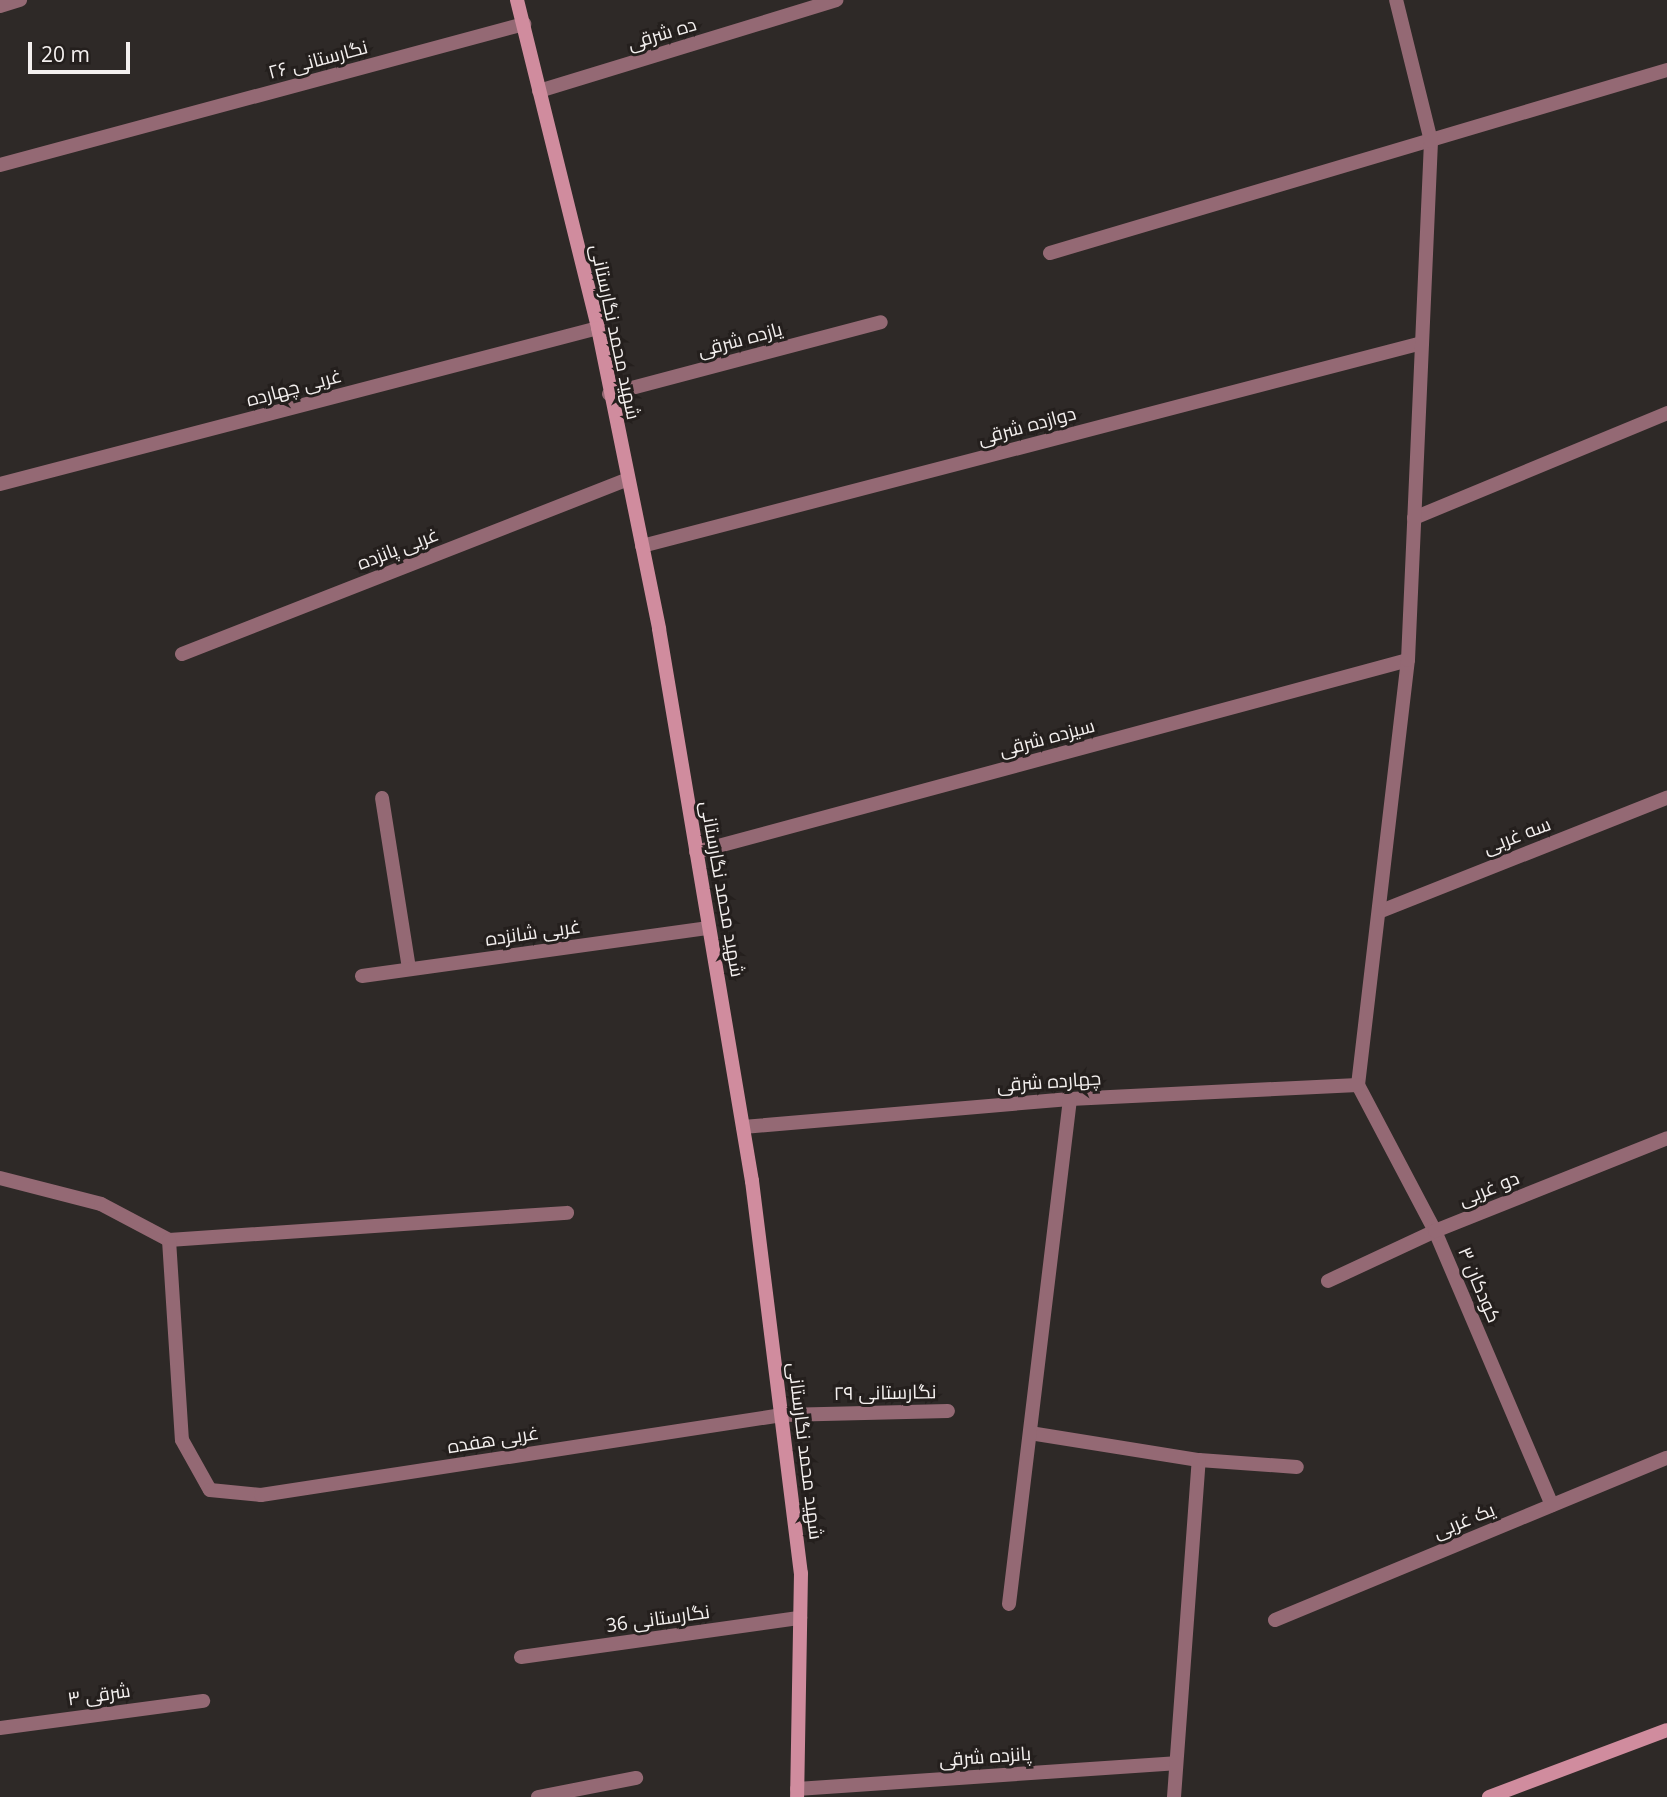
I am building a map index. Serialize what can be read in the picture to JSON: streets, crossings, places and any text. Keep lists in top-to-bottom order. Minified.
{"streets":{"street":["ده شرقی","نگارستانی ۲۶","شهید محمد نگارستانی","یازده شرقی","غربی چهارده","دوازده شرقی","غربی پانزده","سیزده شرقی","سه غربی","غربی شانزده","چهارده شرقی","دو غربی","کودکان ۳","نگارستانی ۲۹","غربی هفده","یک غربی","نگارستانی 36","شرقی ۳","پانزده شرقی"]},"crossings":[["ده شرقی","شهید محمد نگارستانی"],["نگارستانی ۲۶","شهید محمد نگارستانی"],["شهید محمد نگارستانی","یازده شرقی"],["شهید محمد نگارستانی","غربی چهارده"],["شهید محمد نگارستانی","دوازده شرقی"],["شهید محمد نگارستانی","غربی پانزده"],["شهید محمد نگارستانی","سیزده شرقی"],["شهید محمد نگارستانی","غربی شانزده"],["شهید محمد نگارستانی","چهارده شرقی"],["شهید محمد نگارستانی","نگارستانی ۲۹"],["شهید محمد نگارستانی","غربی هفده"],["شهید محمد نگارستانی","نگارستانی 36"],["شهید محمد نگارستانی","پانزده شرقی"],["چهارده شرقی","کودکان ۳"],["دو غربی","کودکان ۳"],["کودکان ۳","یک غربی"],["نگارستانی ۲۹","غربی هفده"]],"scale_bar":"20 m"}
